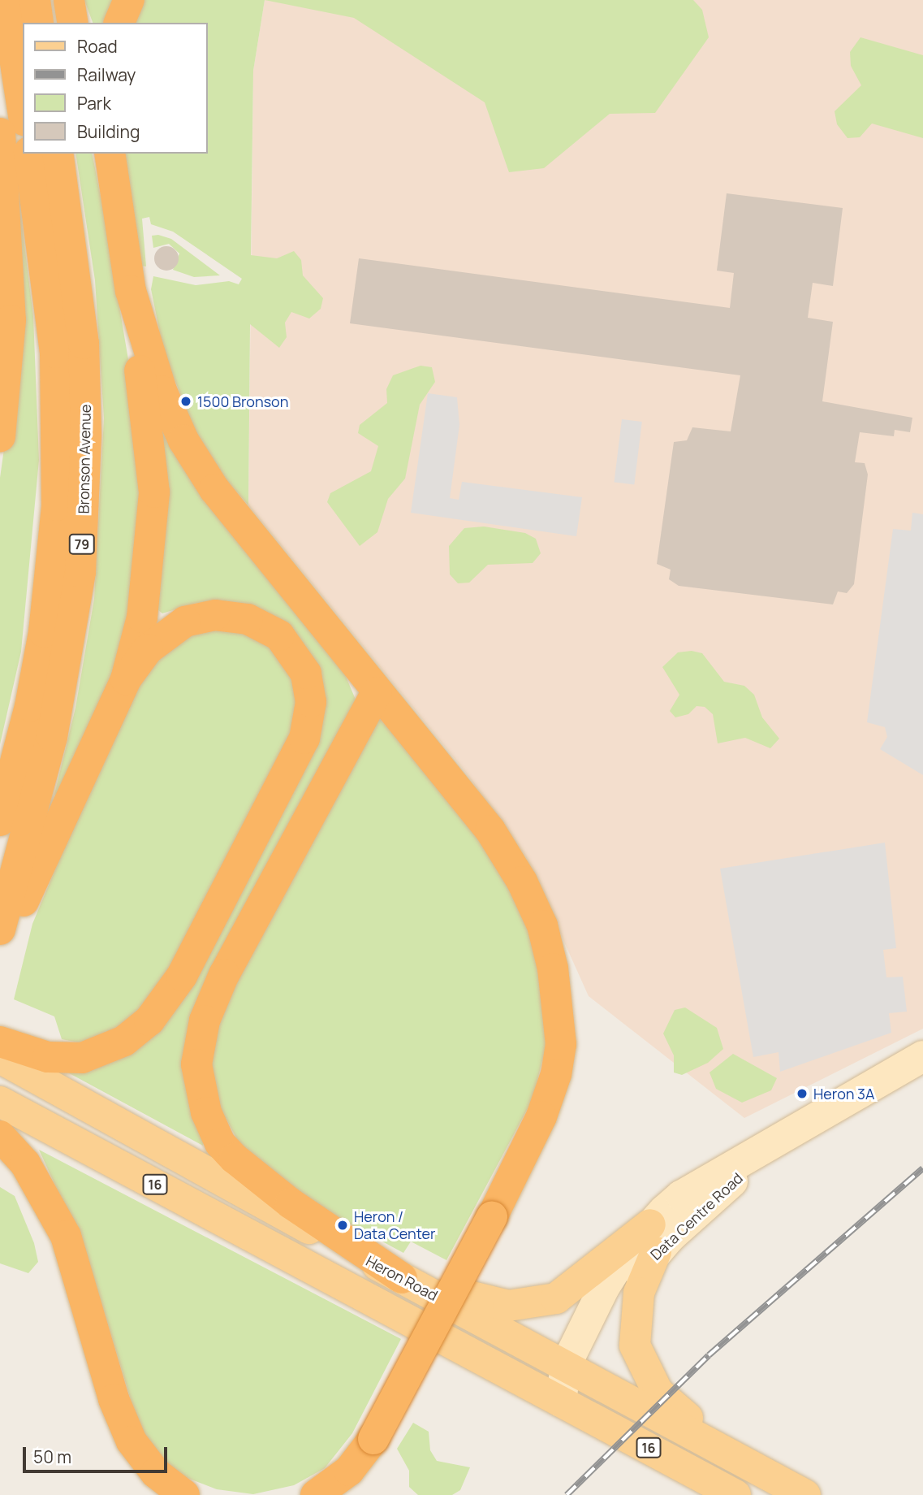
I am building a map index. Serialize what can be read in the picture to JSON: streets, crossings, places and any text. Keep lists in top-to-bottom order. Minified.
{"streets":{"highway":["Bronson Avenue","79"],"main road":["16","Data Centre Road","Heron Road"]},"crossings":[["16","Data Centre Road"],["Data Centre Road","Heron Road"]],"places":["1500 Bronson","Heron 3A","Heron / Data Center"],"legend":["Road","Railway","Park","Building"],"scale_bar":"50 m"}
